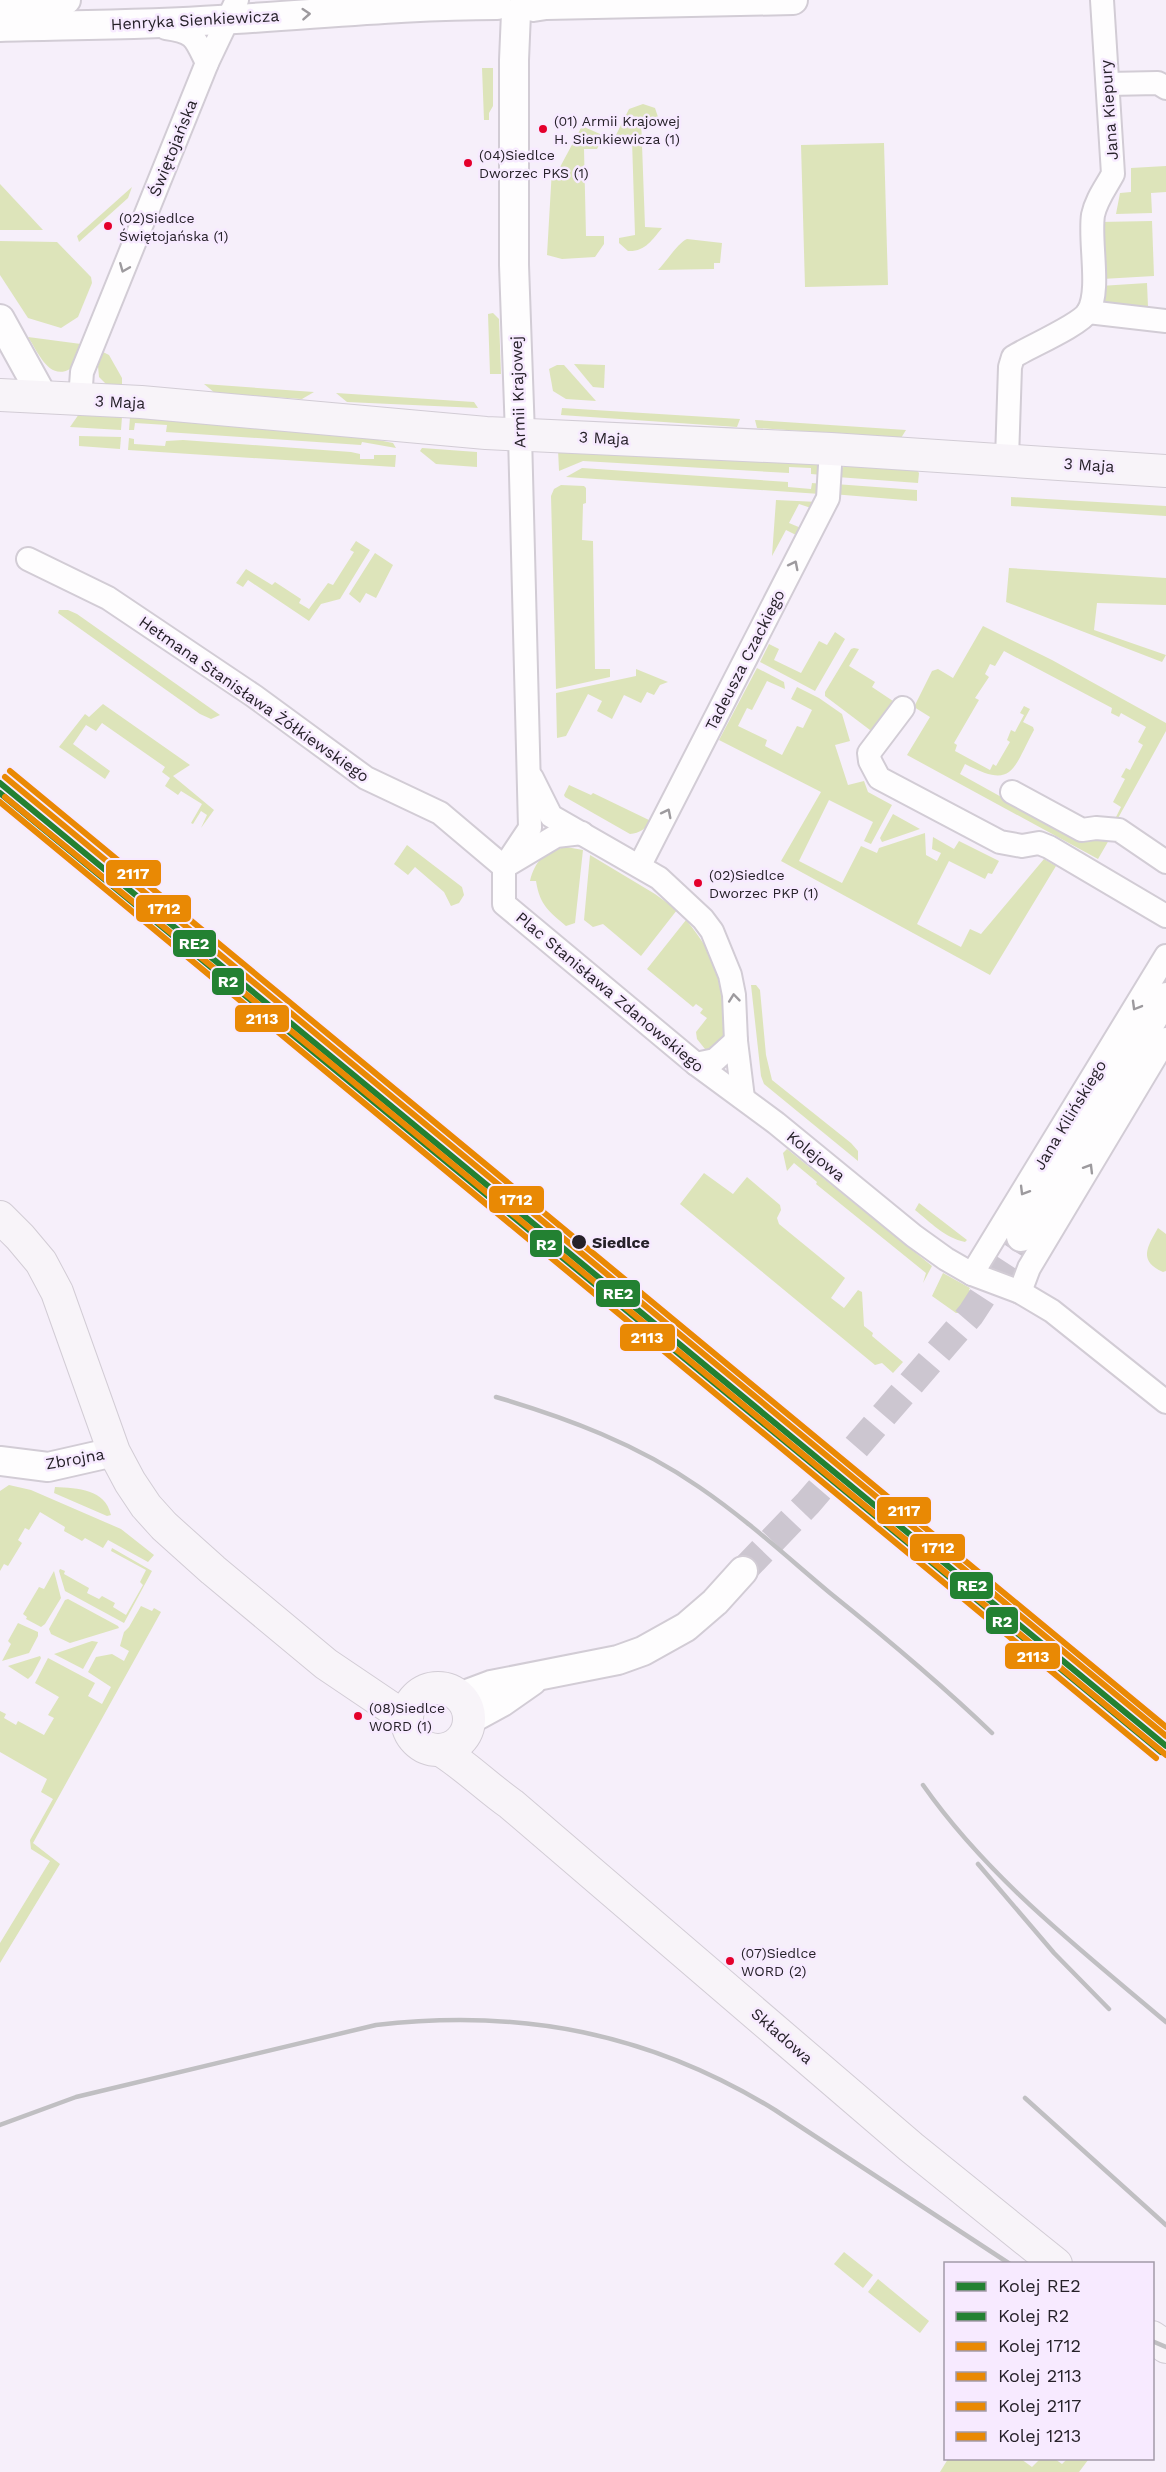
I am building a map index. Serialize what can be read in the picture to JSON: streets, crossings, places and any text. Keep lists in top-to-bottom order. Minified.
{"streets":{"main road":["3 Maja","Składowa"],"street":["Henryka Sienkiewicza","Jana Kiepury","Świętojańska","Armii Krajowej","Tadeusza Czackiego","Hetmana Stanisława Żółkiewskiego","Plac Stanisława Zdanowskiego","Jana Kilińskiego","Kolejowa","Zbrojna"]},"crossings":[["Henryka Sienkiewicza","Świętojańska"],["Henryka Sienkiewicza","Armii Krajowej"],["Świętojańska","3 Maja"],["Armii Krajowej","3 Maja"],["3 Maja","Tadeusza Czackiego"],["Hetmana Stanisława Żółkiewskiego","Plac Stanisława Zdanowskiego"],["Plac Stanisława Zdanowskiego","Kolejowa"],["Jana Kilińskiego","Kolejowa"]],"one_way":["Henryka Sienkiewicza","Świętojańska","Tadeusza Czackiego"],"places":["(01) Armii Krajowej H. Sienkiewicza (1)","(04)Siedlce Dworzec PKS (1)","(02)Siedlce Świętojańska (1)","(02)Siedlce Dworzec PKP (1)","Siedlce","(08)Siedlce WORD (1)","(07)Siedlce WORD (2)"],"lines":["rail line 2117","rail line 1712","rail line RE2","rail line R2","rail line 1213","rail line 2113"],"legend":["Kolej RE2","Kolej R2","Kolej 1712","Kolej 2113","Kolej 2117","Kolej 1213"]}
